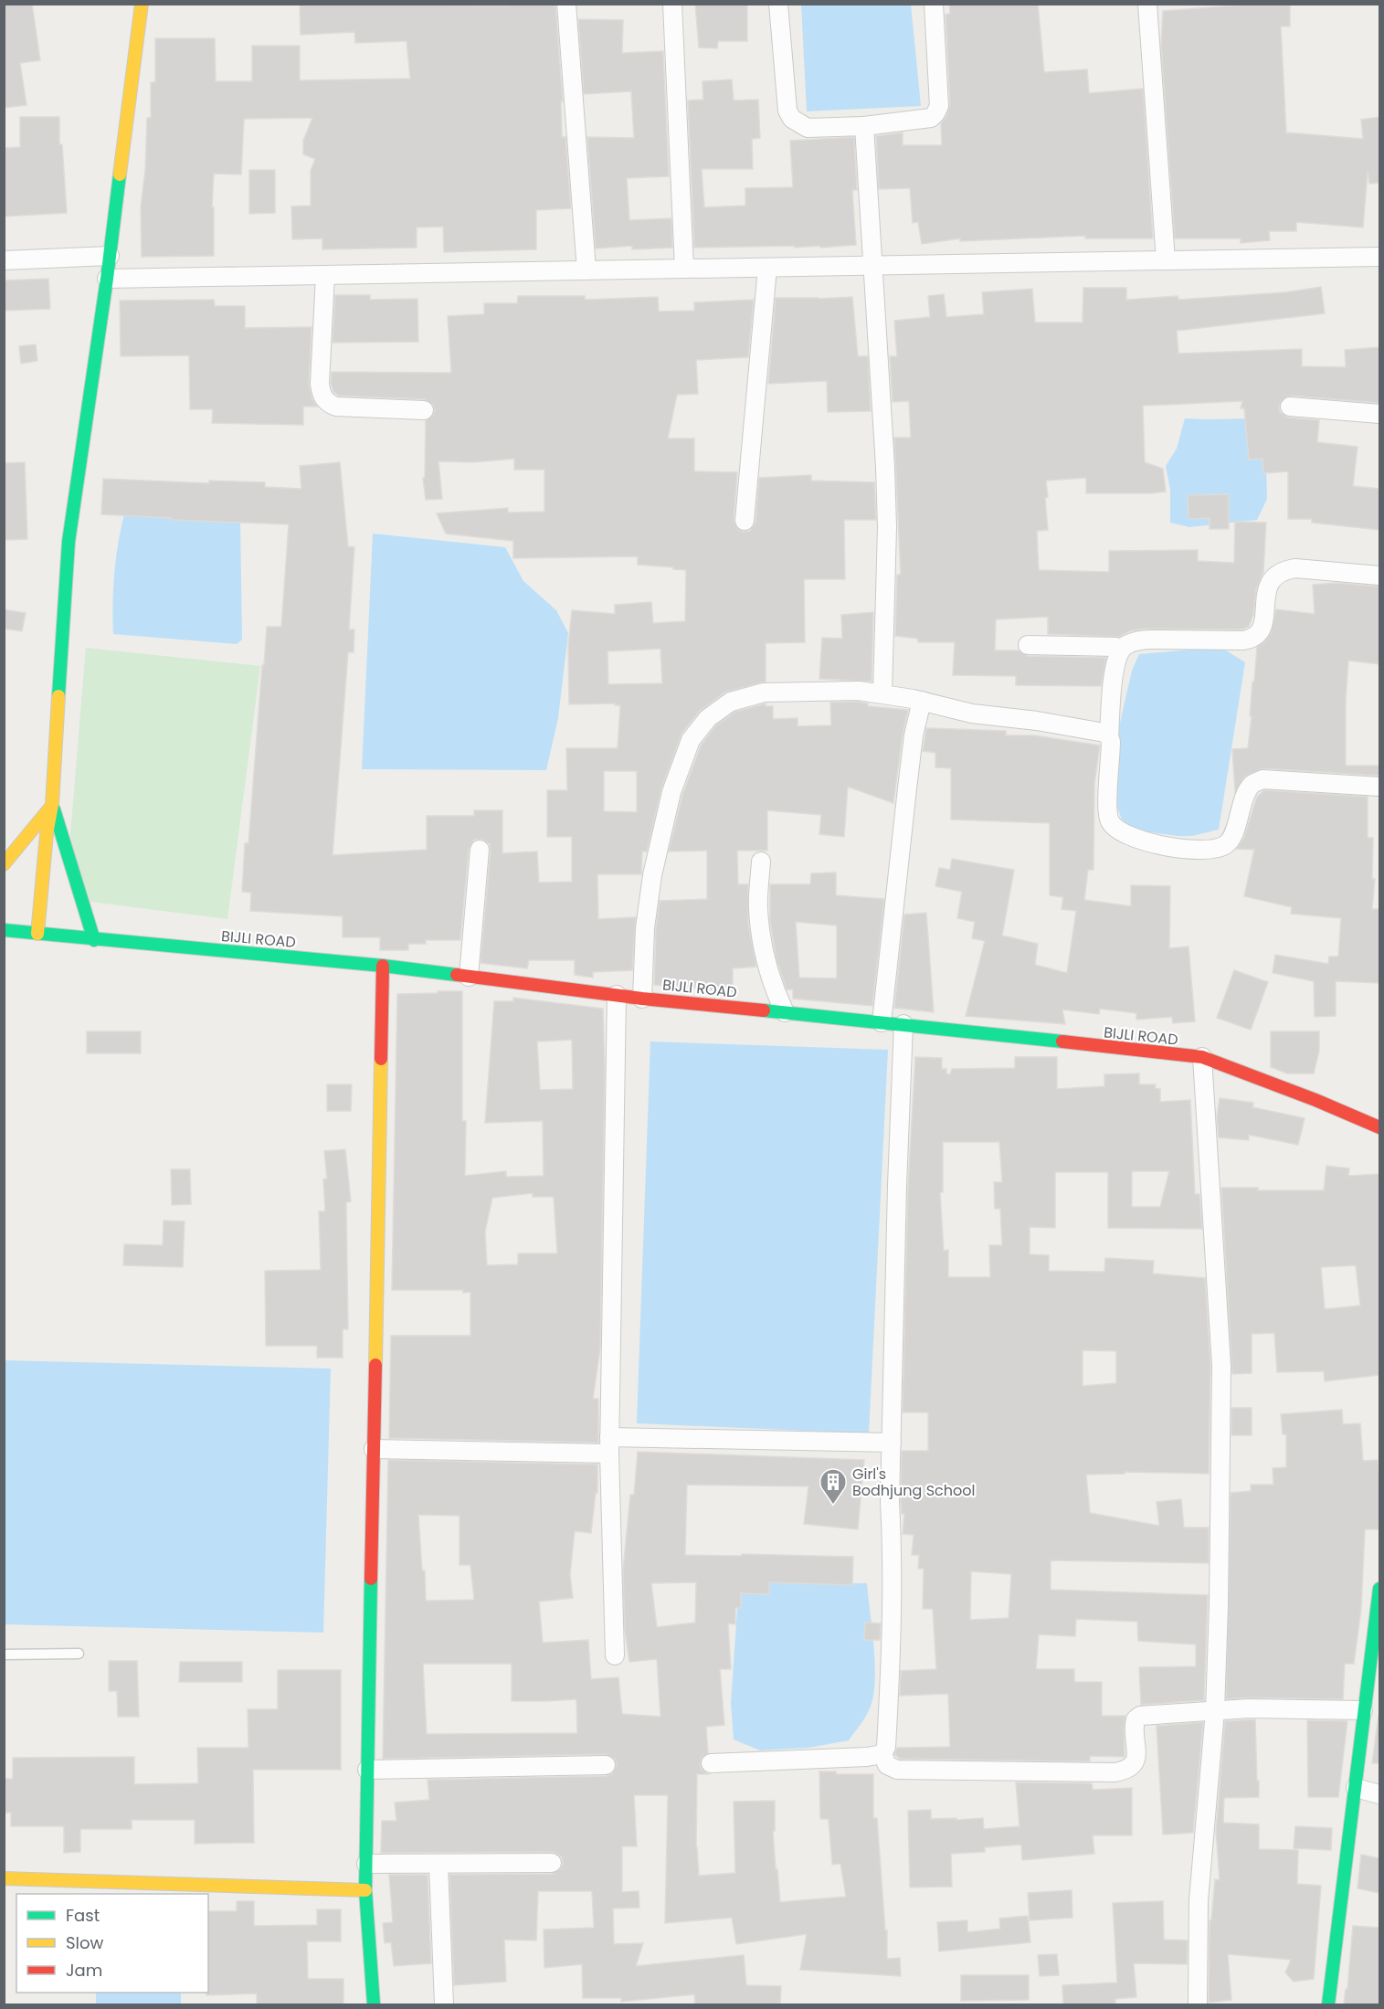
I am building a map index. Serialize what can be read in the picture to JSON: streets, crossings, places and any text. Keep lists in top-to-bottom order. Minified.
{"streets":{"street":["BIJLI ROAD"]},"places":{"building":["Girl's Bodhjung School"]},"legend":["Fast","Slow","Jam"]}
